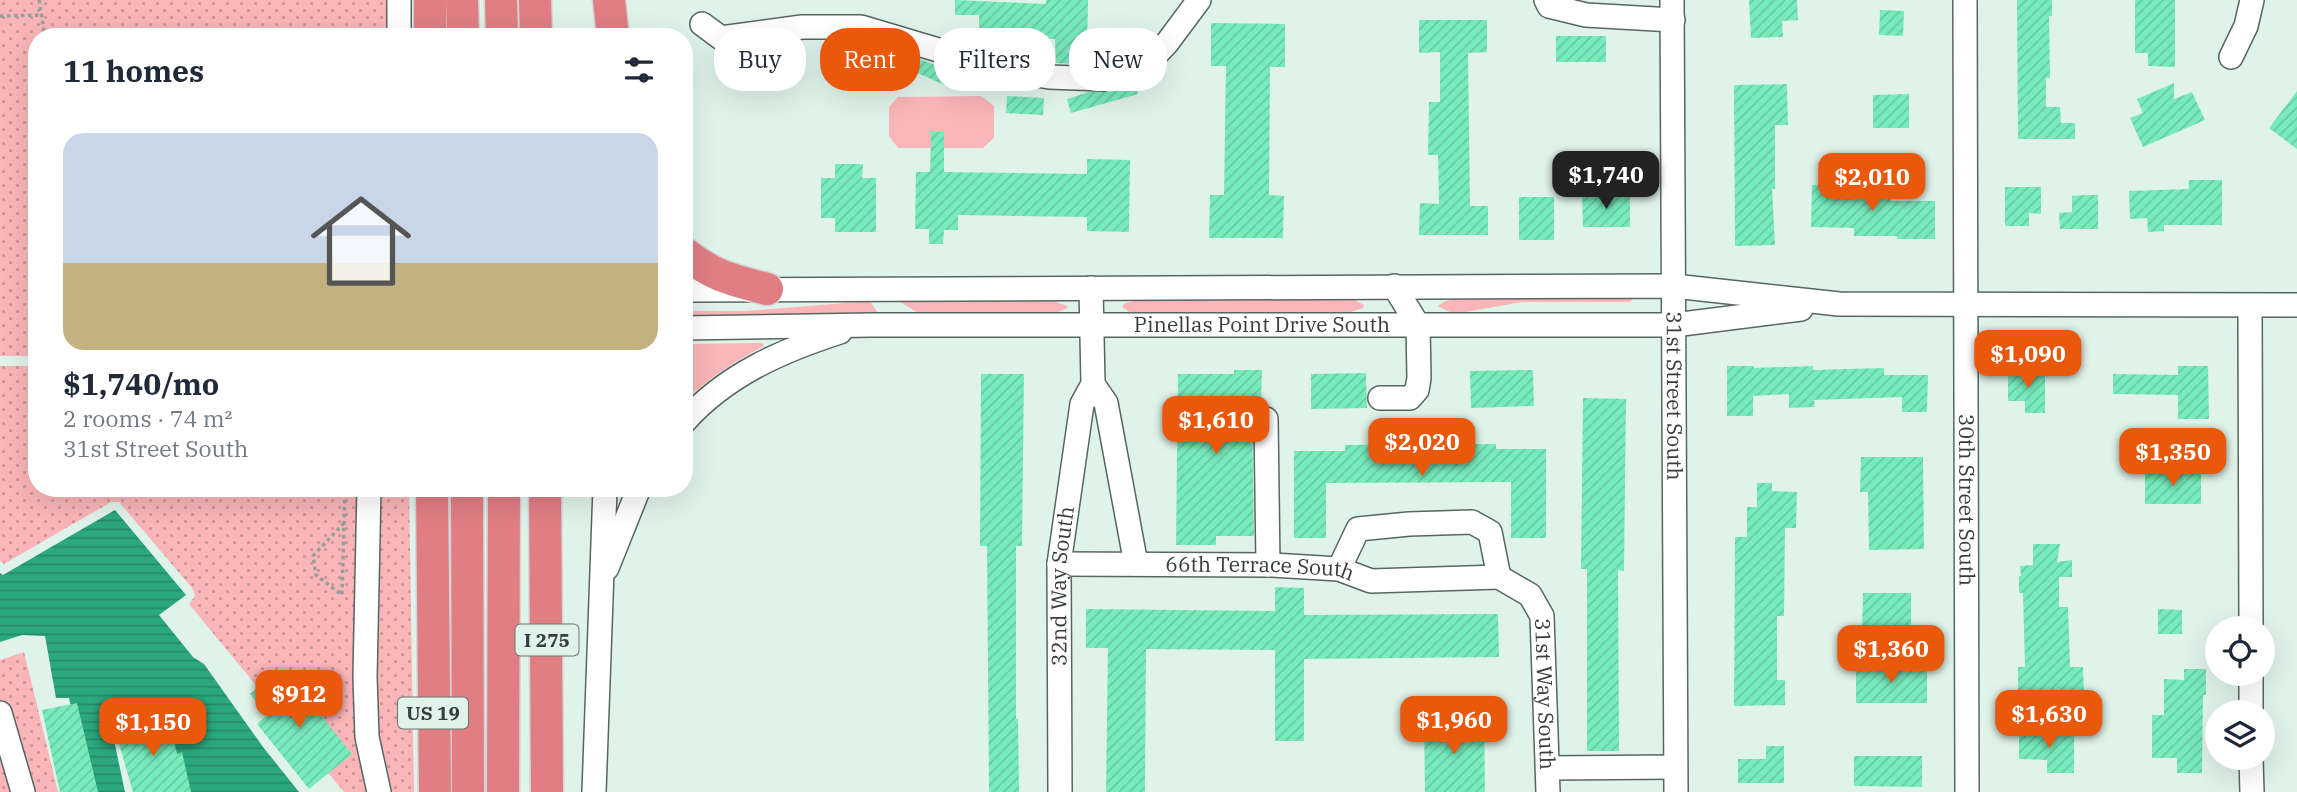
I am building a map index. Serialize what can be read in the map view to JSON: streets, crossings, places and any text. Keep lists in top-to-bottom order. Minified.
{"streets":{"highway":["I 275","US 19"],"street":["Pinellas Point Drive South","31st Street South","30th Street South","66th Terrace South","32nd Way South","31st Way South"]},"crossings":[["Pinellas Point Drive South","31st Street South"],["Pinellas Point Drive South","30th Street South"],["Pinellas Point Drive South","32nd Way South"],["66th Terrace South","32nd Way South"],["66th Terrace South","31st Way South"]],"page":{"chip":["Buy","Rent","Filters","New"],"heading":"11 homes","list":[{"name":"$1,740/mo","note":"2 rooms · 74 m² · 31st Street South"}],"price":["$1,740","$2,010","$1,090","$1,610","$2,020","$1,350","$1,360","$912","$1,630","$1,960","$1,150"]}}
